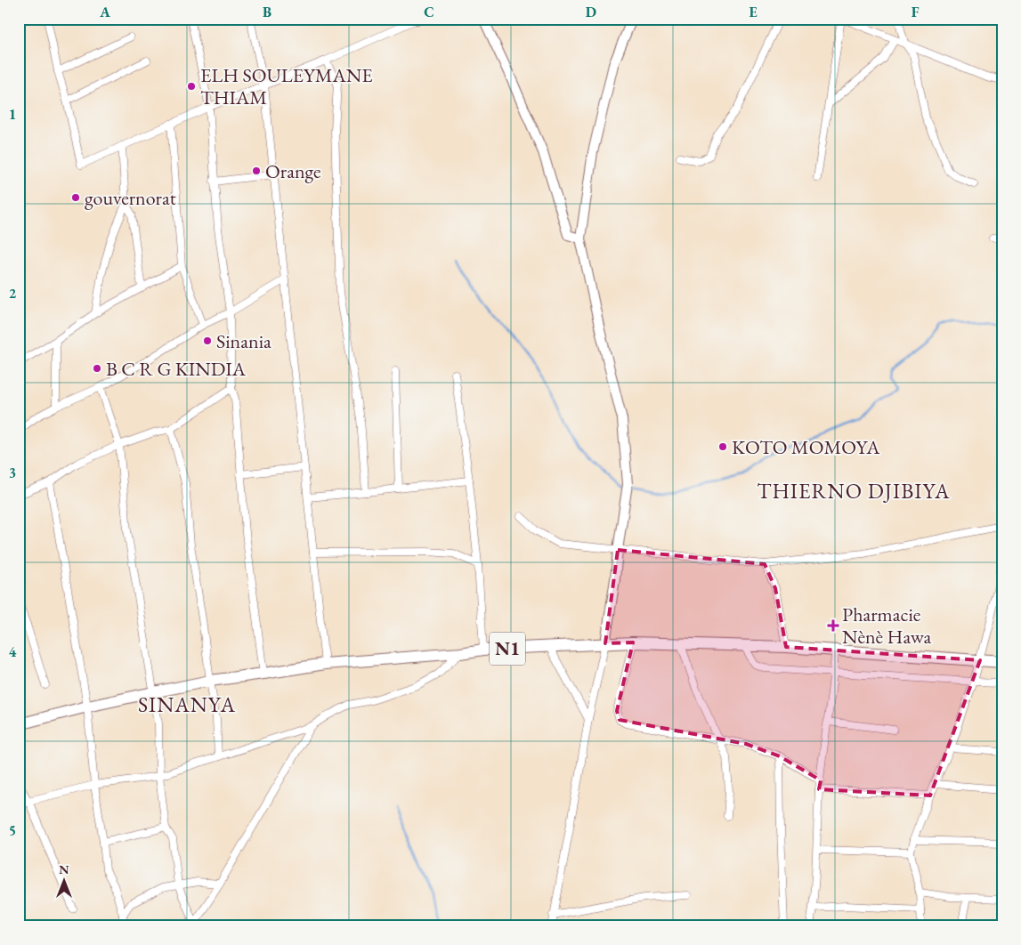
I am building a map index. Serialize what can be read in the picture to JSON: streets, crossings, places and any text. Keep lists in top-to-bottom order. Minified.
{"streets":{"highway":["N1"]},"districts":["THIERNO DJIBIYA","SINANYA"],"places":{"other":["ELH SOULEYMANE THIAM","Orange","gouvernorat","Sinania","B C R G KINDIA","KOTO MOMOYA"],"health":["Pharmacie Nènè Hawa"]},"north":"top","grid":{"columns":["A","B","C","D","E","F"],"rows":["1","2","3","4","5"]}}
